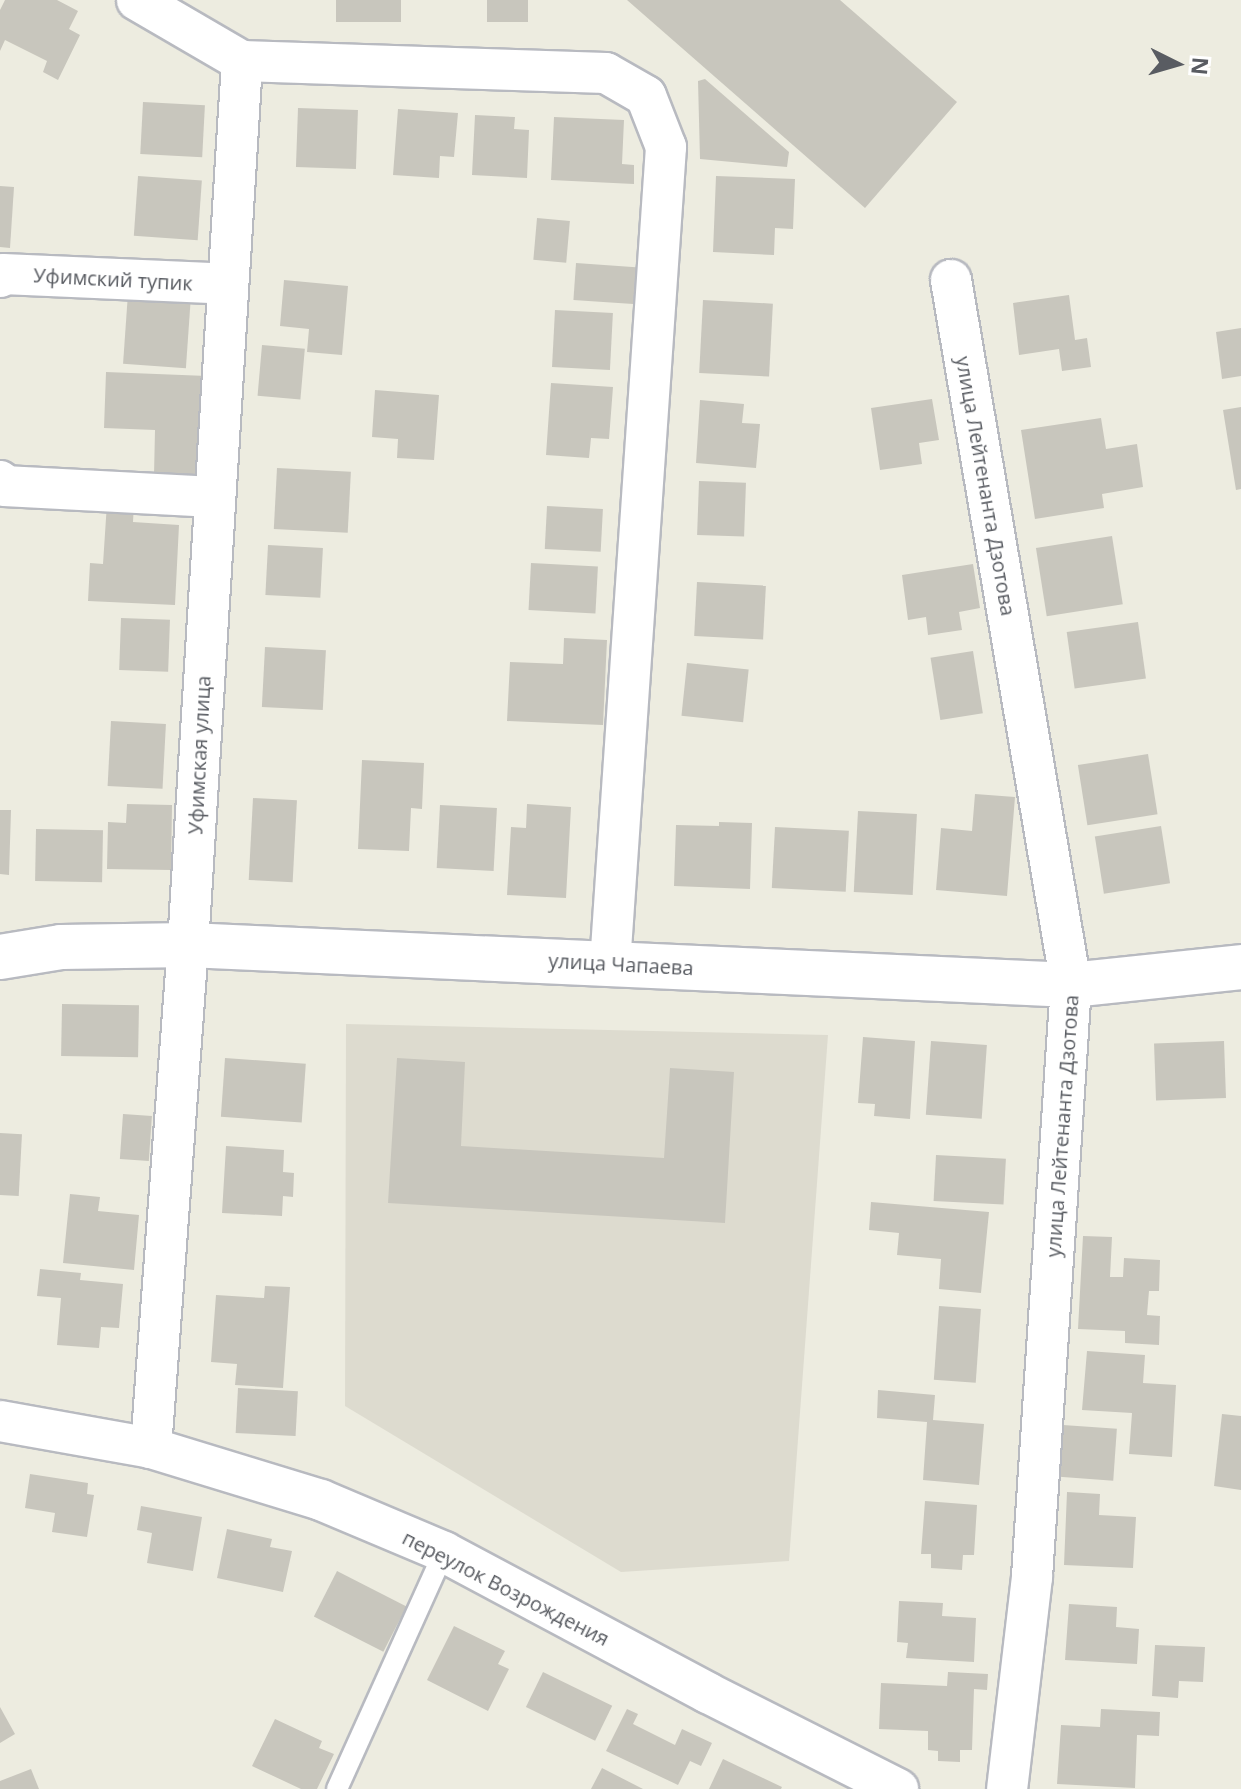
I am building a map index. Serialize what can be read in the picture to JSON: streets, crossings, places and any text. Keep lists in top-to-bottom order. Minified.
{"streets":{"street":["Уфимский тупик","улица Лейтенанта Дзотова","Уфимская улица","улица Чапаева","переулок Возрождения"]},"crossings":[["Уфимский тупик","Уфимская улица"],["улица Лейтенанта Дзотова","улица Чапаева"],["Уфимская улица","улица Чапаева"],["Уфимская улица","переулок Возрождения"]],"north":"right"}
